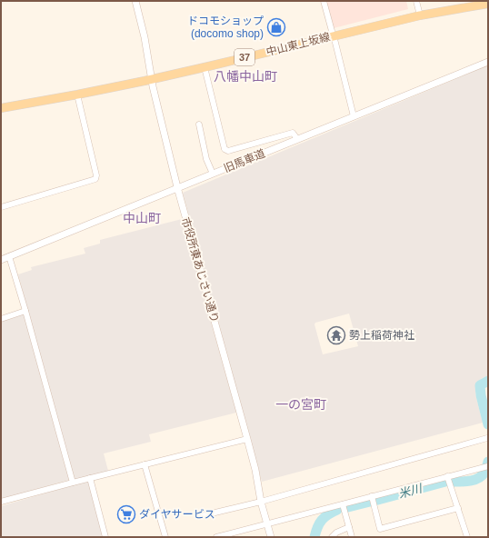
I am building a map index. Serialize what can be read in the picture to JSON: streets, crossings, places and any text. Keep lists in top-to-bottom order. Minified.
{"streets":{"main road":["中山東上坂線","37"],"street":["旧馬車道","市役所東あじさい通り"]},"crossings":[["中山東上坂線","市役所東あじさい通り"],["旧馬車道","市役所東あじさい通り"]],"districts":["八幡中山町","中山町","一の宮町"],"water":["米川"],"places":{"shop":["ドコモショップ (docomo shop)"],"temple":["勢上稲荷神社"],"supermarket":["ダイヤサービス"]}}
